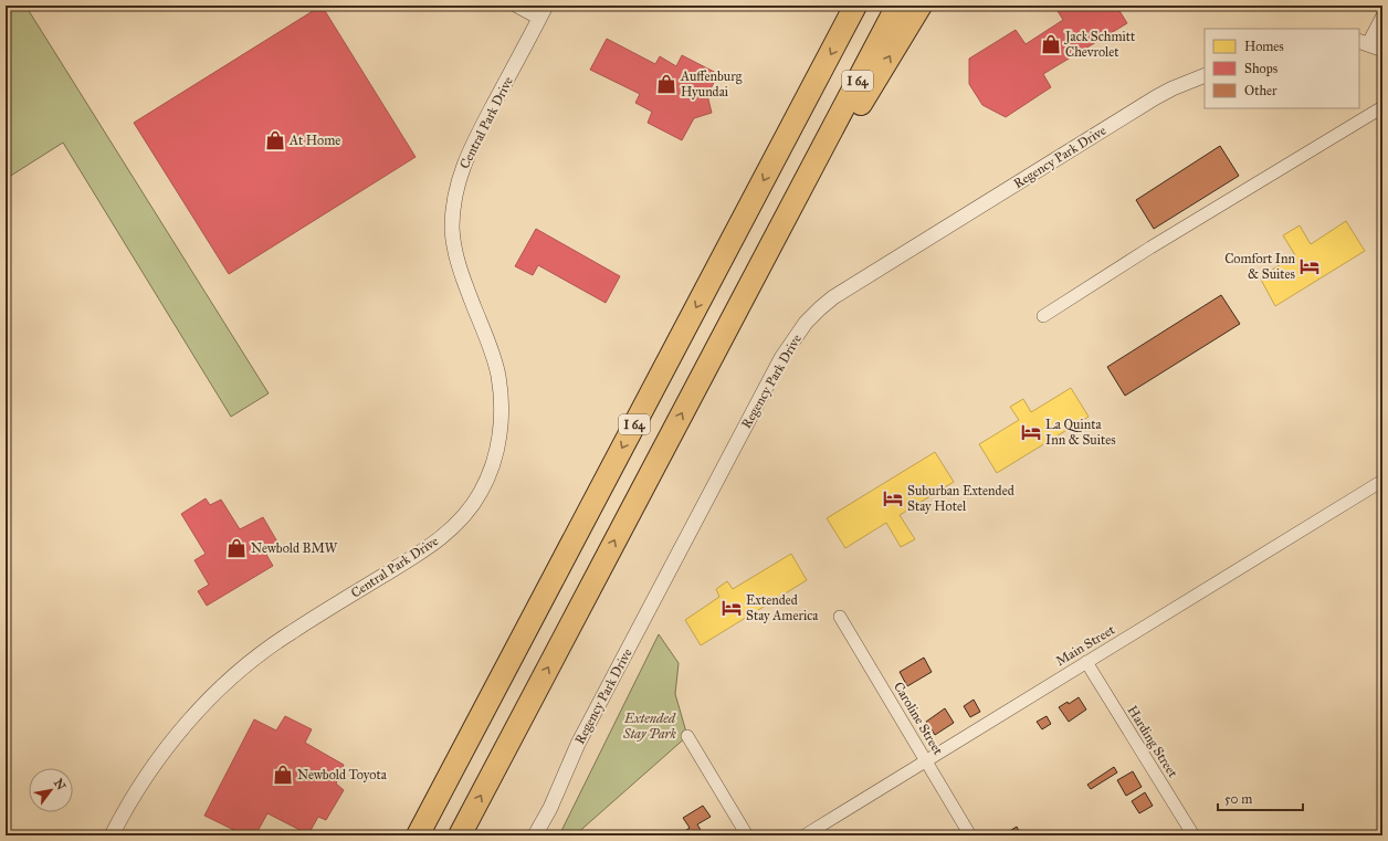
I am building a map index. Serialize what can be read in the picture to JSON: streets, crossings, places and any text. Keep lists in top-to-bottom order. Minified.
{"streets":{"highway":["I 64"],"street":["Central Park Drive","Regency Park Drive","Main Street","Caroline Street","Harding Street"]},"crossings":[["Main Street","Caroline Street"],["Main Street","Harding Street"]],"parks":["Extended Stay Park"],"places":{"shop":["Jack Schmitt Chevrolet","Auffenburg Hyundai","At Home","Newbold BMW","Newbold Toyota"],"hotel":["Comfort Inn & Suites","La Quinta Inn & Suites","Suburban Extended Stay Hotel","Extended Stay America"]},"legend":["Homes","Shops","Other"],"scale_bar":"50 m","north":"top right"}
